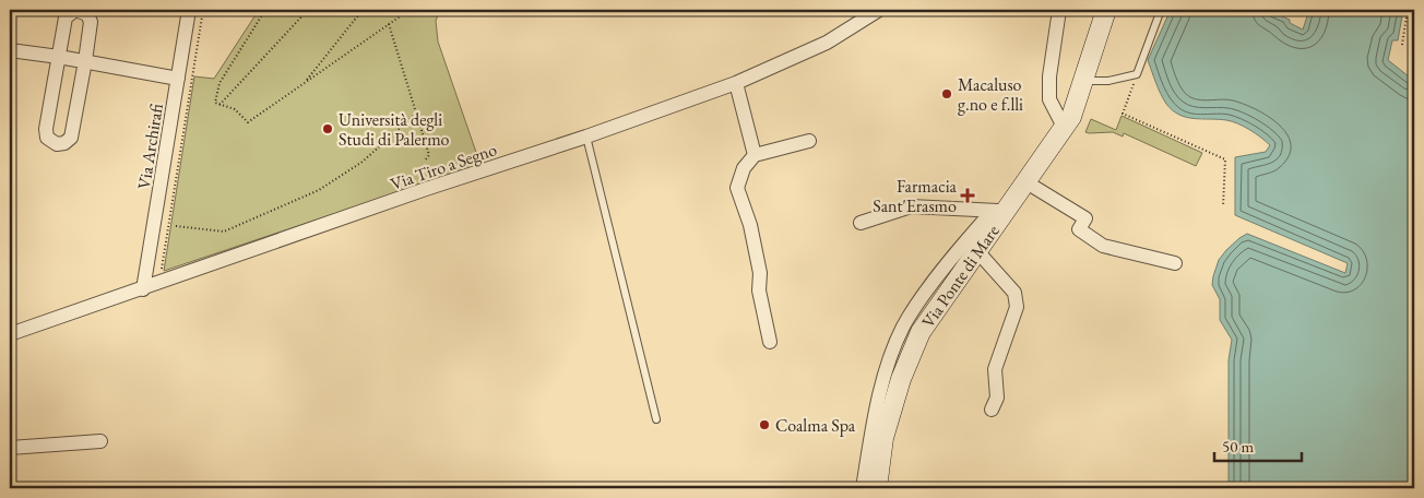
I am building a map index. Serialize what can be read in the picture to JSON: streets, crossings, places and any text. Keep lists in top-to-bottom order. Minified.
{"streets":{"main road":["Via Ponte di Mare"],"street":["Via Archirafi","Via Tiro a Segno"]},"crossings":[["Via Archirafi","Via Tiro a Segno"]],"places":{"other":["Macaluso g.no e f.lli","Università degli Studi di Palermo","Coalma Spa"],"health":["Farmacia Sant'Erasmo"]},"scale_bar":"50 m"}
